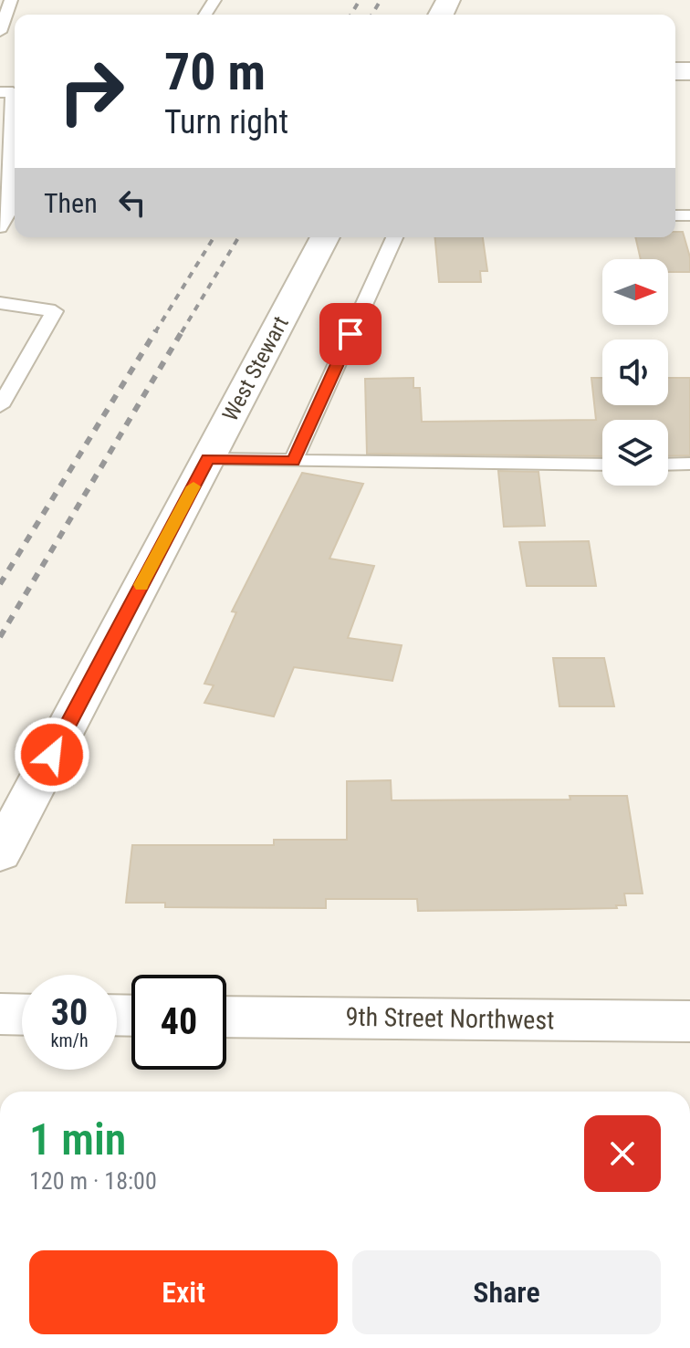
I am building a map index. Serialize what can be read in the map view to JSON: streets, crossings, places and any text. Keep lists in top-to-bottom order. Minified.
{"streets":{"street":["West Stewart","9th Street Northwest"]},"north":"right","page":{"turn":["70 m","Turn right"],"then":"Then","speed":"30 km/h","limit":"40","heading":["1 min","120 m · 18:00"],"buttons":["Exit","Share"]}}
